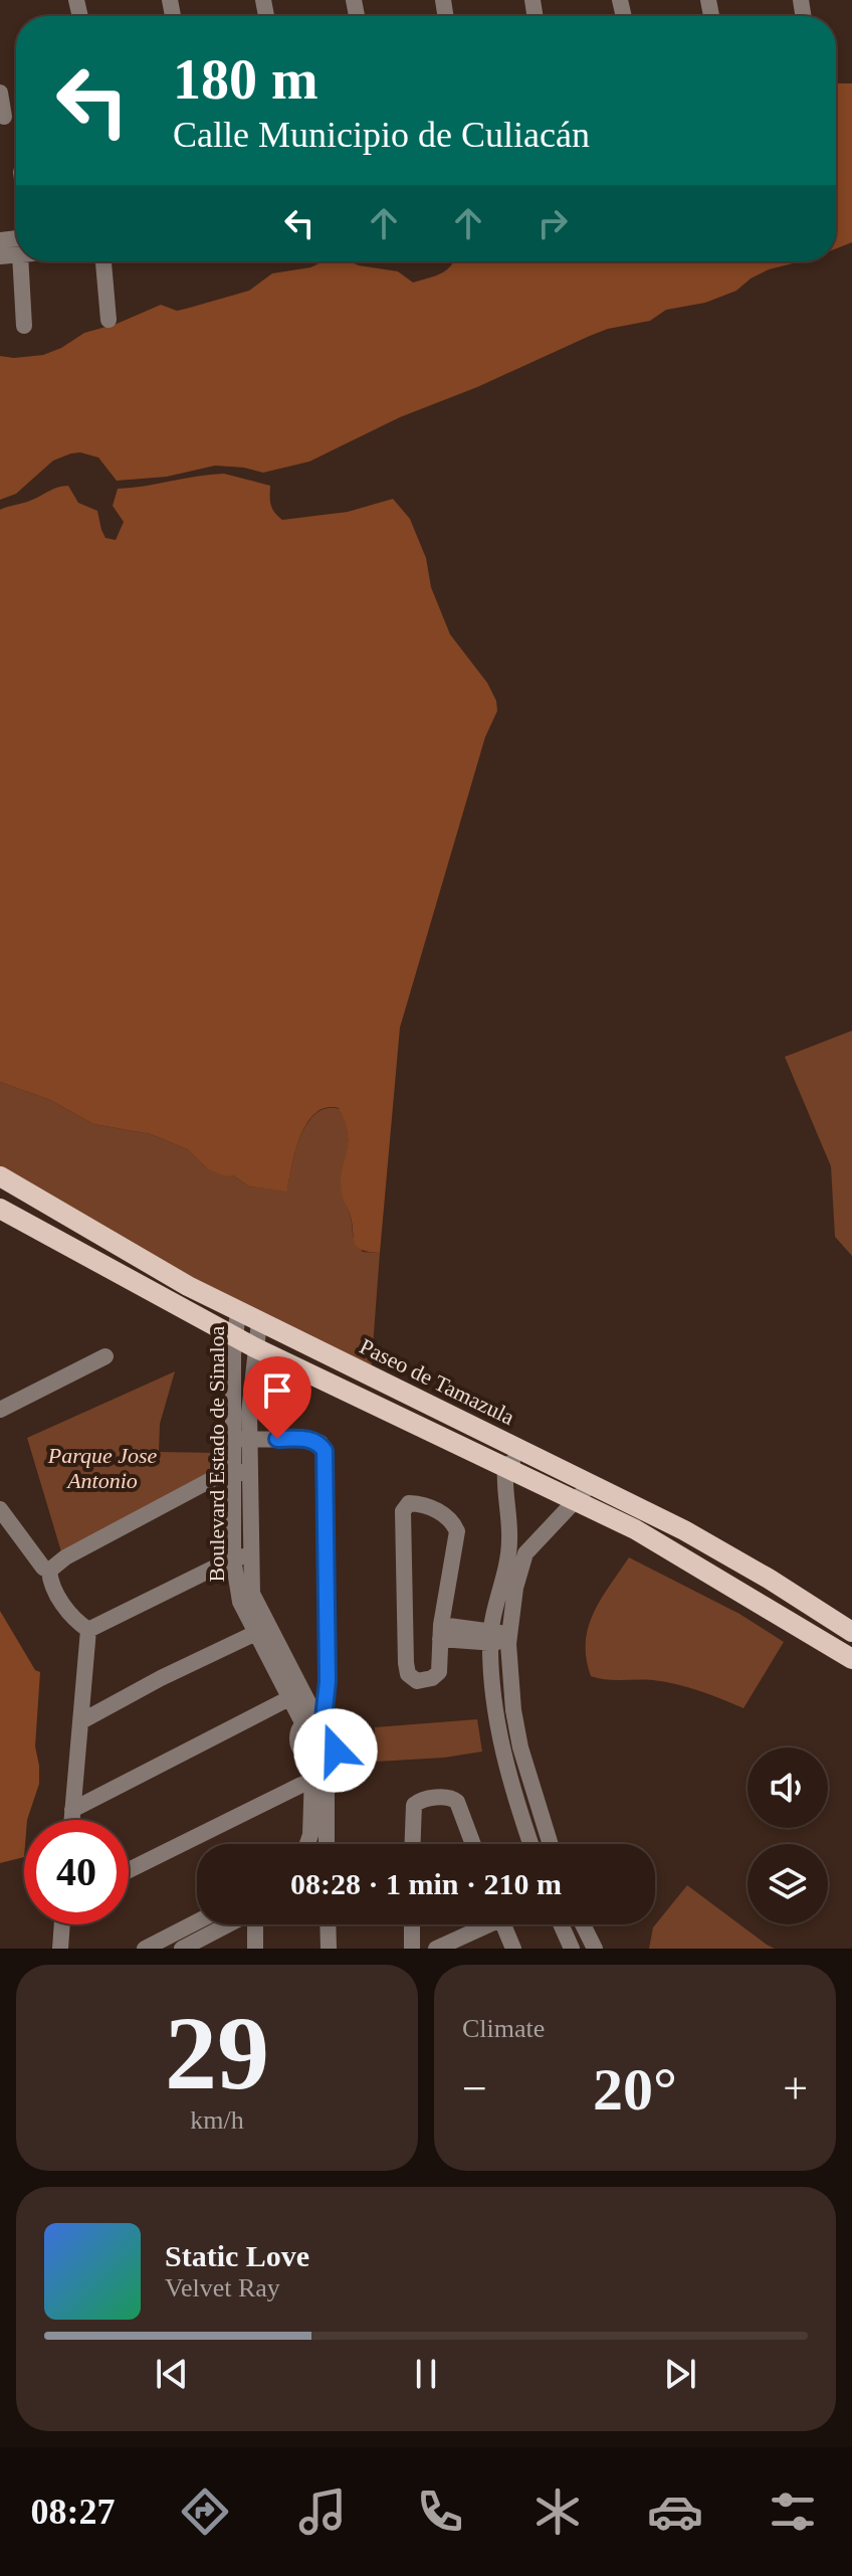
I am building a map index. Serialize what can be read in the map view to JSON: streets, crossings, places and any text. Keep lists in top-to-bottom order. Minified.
{"streets":{"main road":["Paseo de Tamazula"],"street":["Boulevard Estado de Sinaloa"]},"crossings":[["Paseo de Tamazula","Boulevard Estado de Sinaloa"]],"parks":["Parque Jose Antonio"],"page":{"turn":["180 m","Calle Municipio de Culiacán"],"limit":"40","trip":"08:28 · 1 min · 210 m","tile":[["29","km/h"],"Climate"],"heat":["−","20°","+"],"song":["Static Love","Velvet Ray"],"tabs":"08:27"}}
